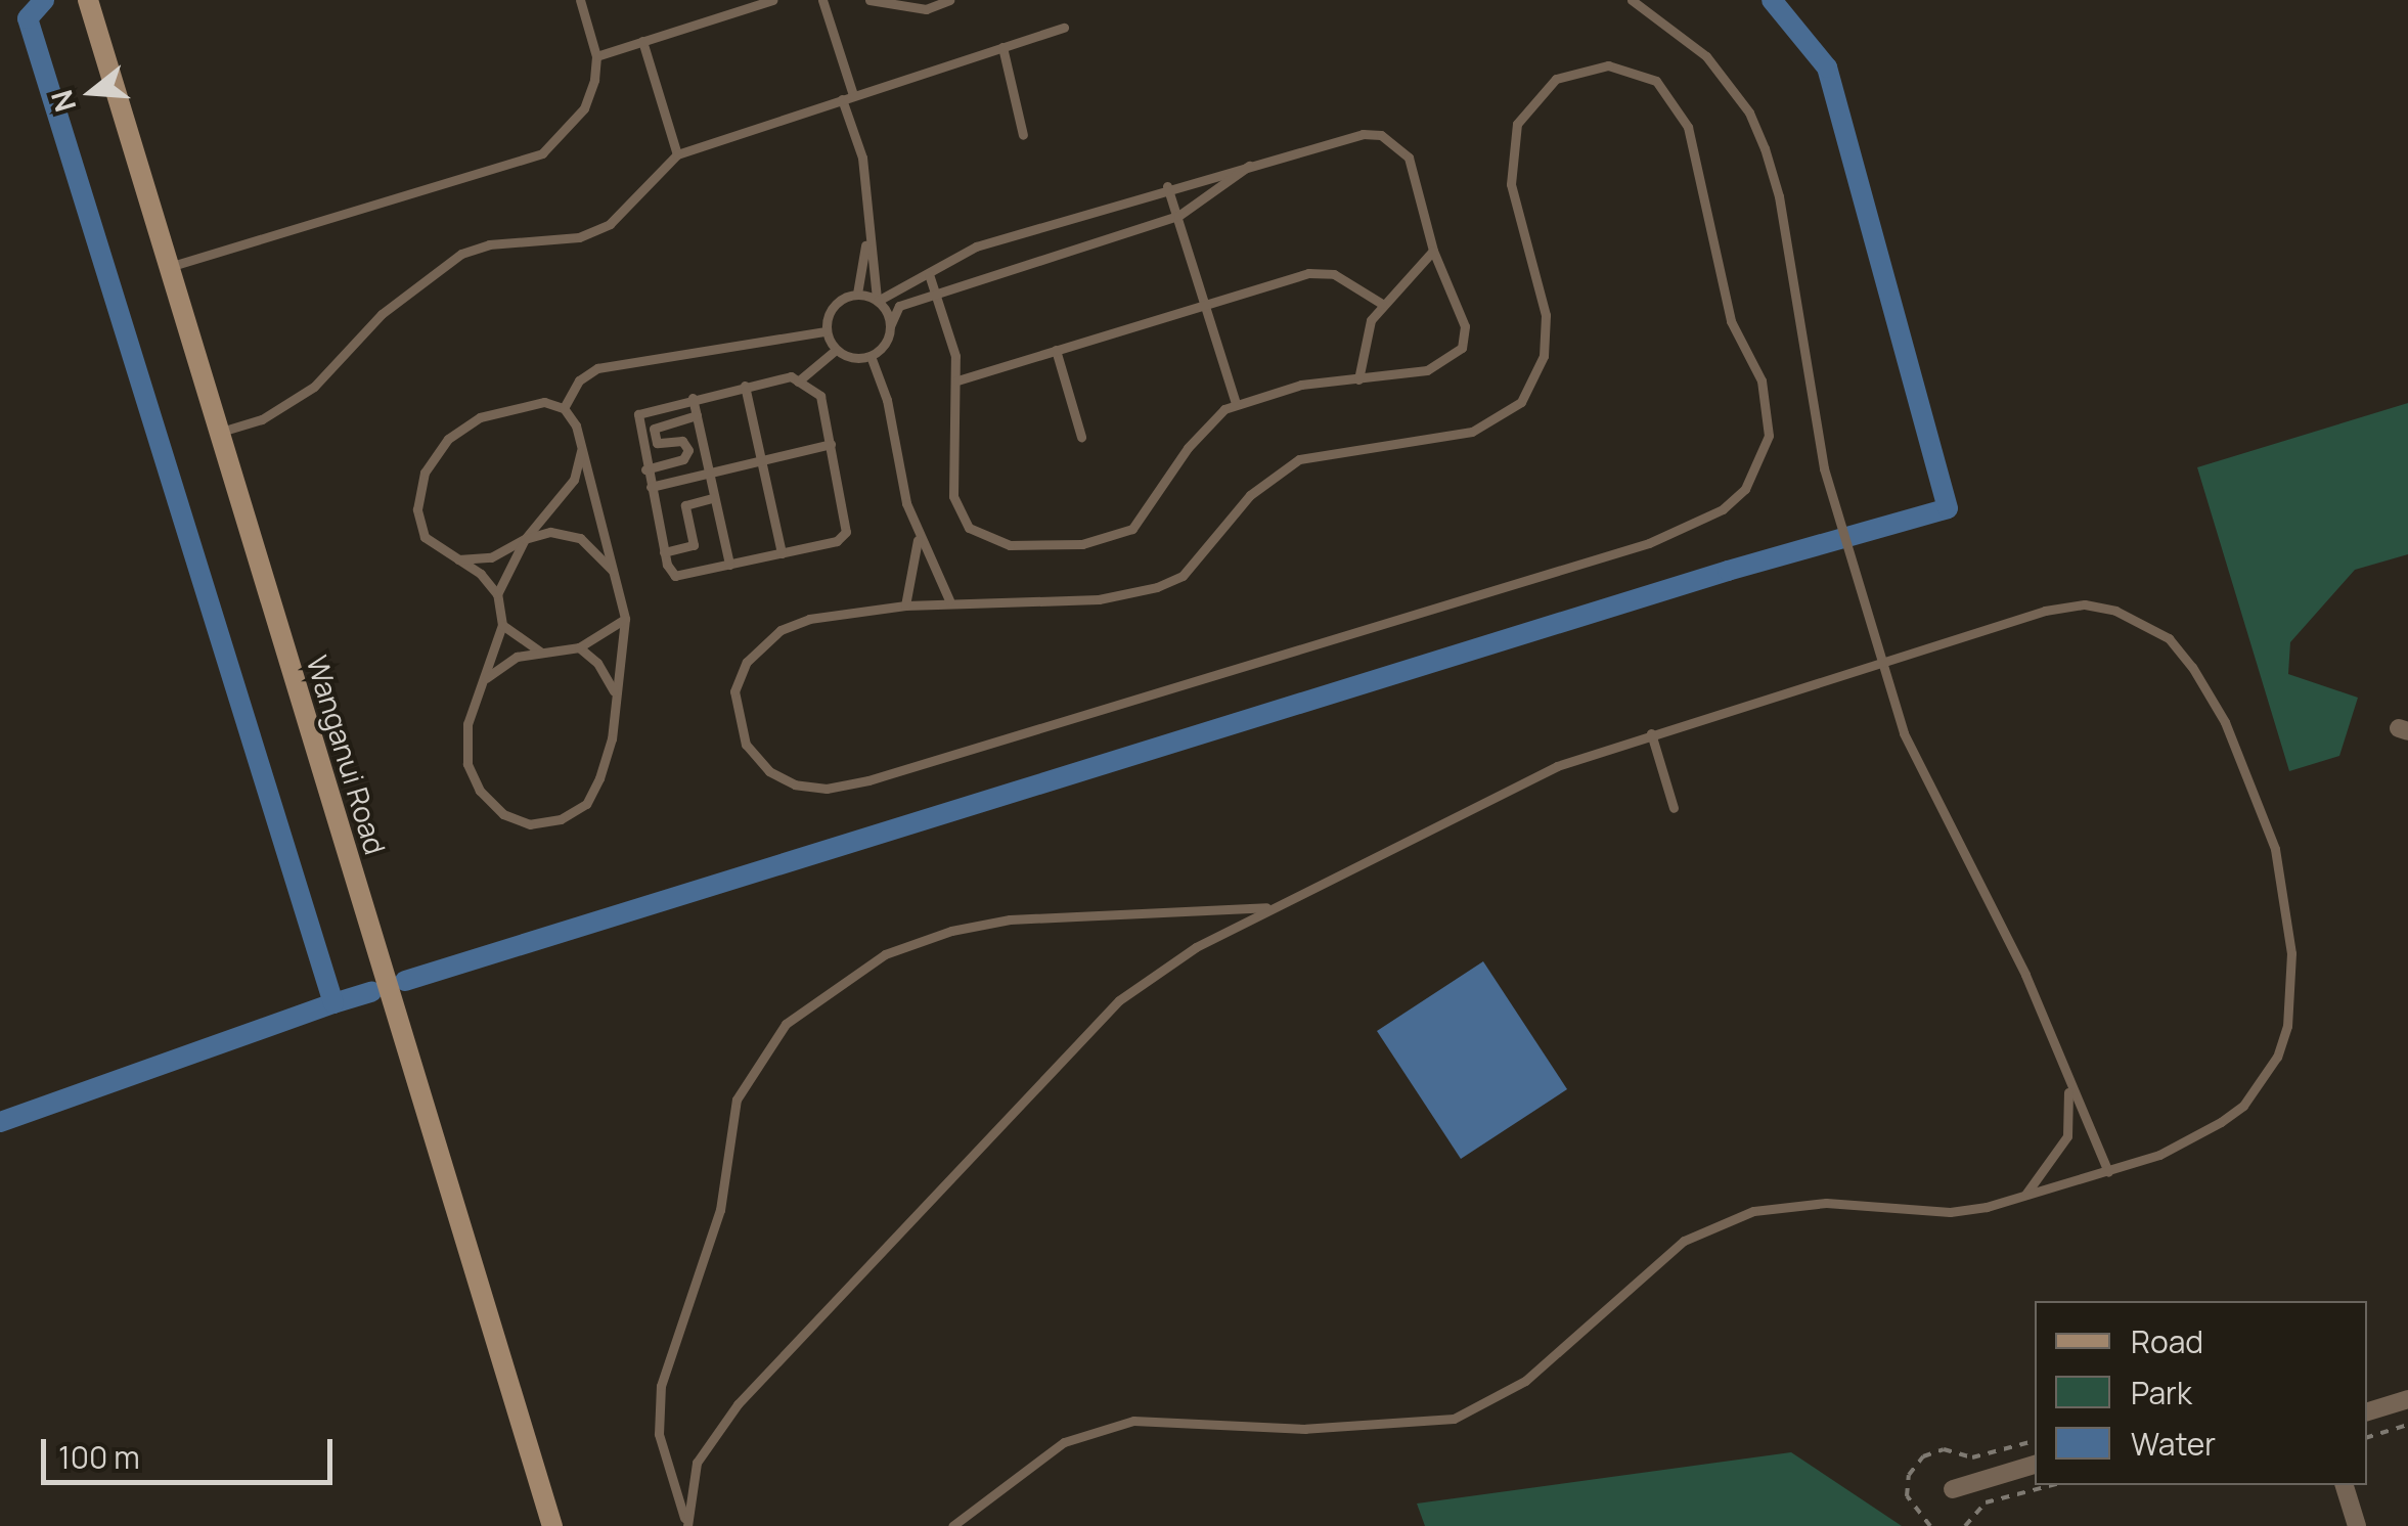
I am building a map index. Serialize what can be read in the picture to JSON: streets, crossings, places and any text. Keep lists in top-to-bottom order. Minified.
{"streets":{"street":["Wanganui Road"]},"legend":["Road","Park","Water"],"scale_bar":"100 m","north":"left"}
